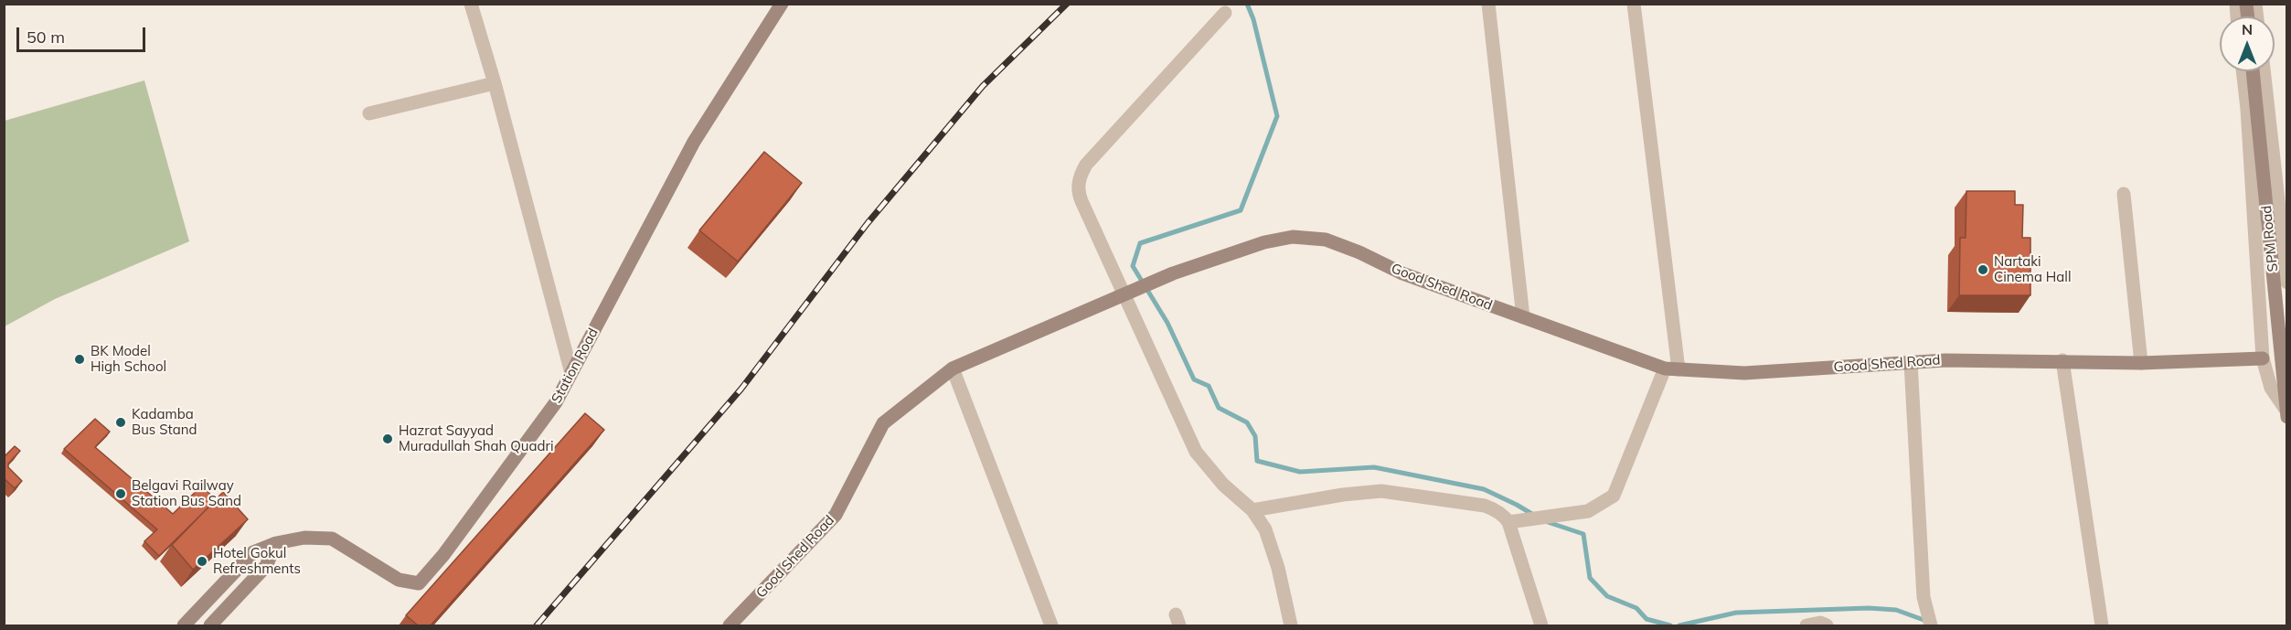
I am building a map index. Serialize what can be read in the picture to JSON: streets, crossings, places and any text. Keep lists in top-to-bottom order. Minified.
{"streets":{"street":["SPM Road","Good Shed Road","Station Road"]},"places":["Nartaki Cinema Hall","BK Model High School","Kadamba Bus Stand","Hazrat Sayyad Muradullah Shah Quadri","Belgavi Railway Station Bus Sand","Hotel Gokul Refreshments"],"scale_bar":"50 m","north":"top"}
